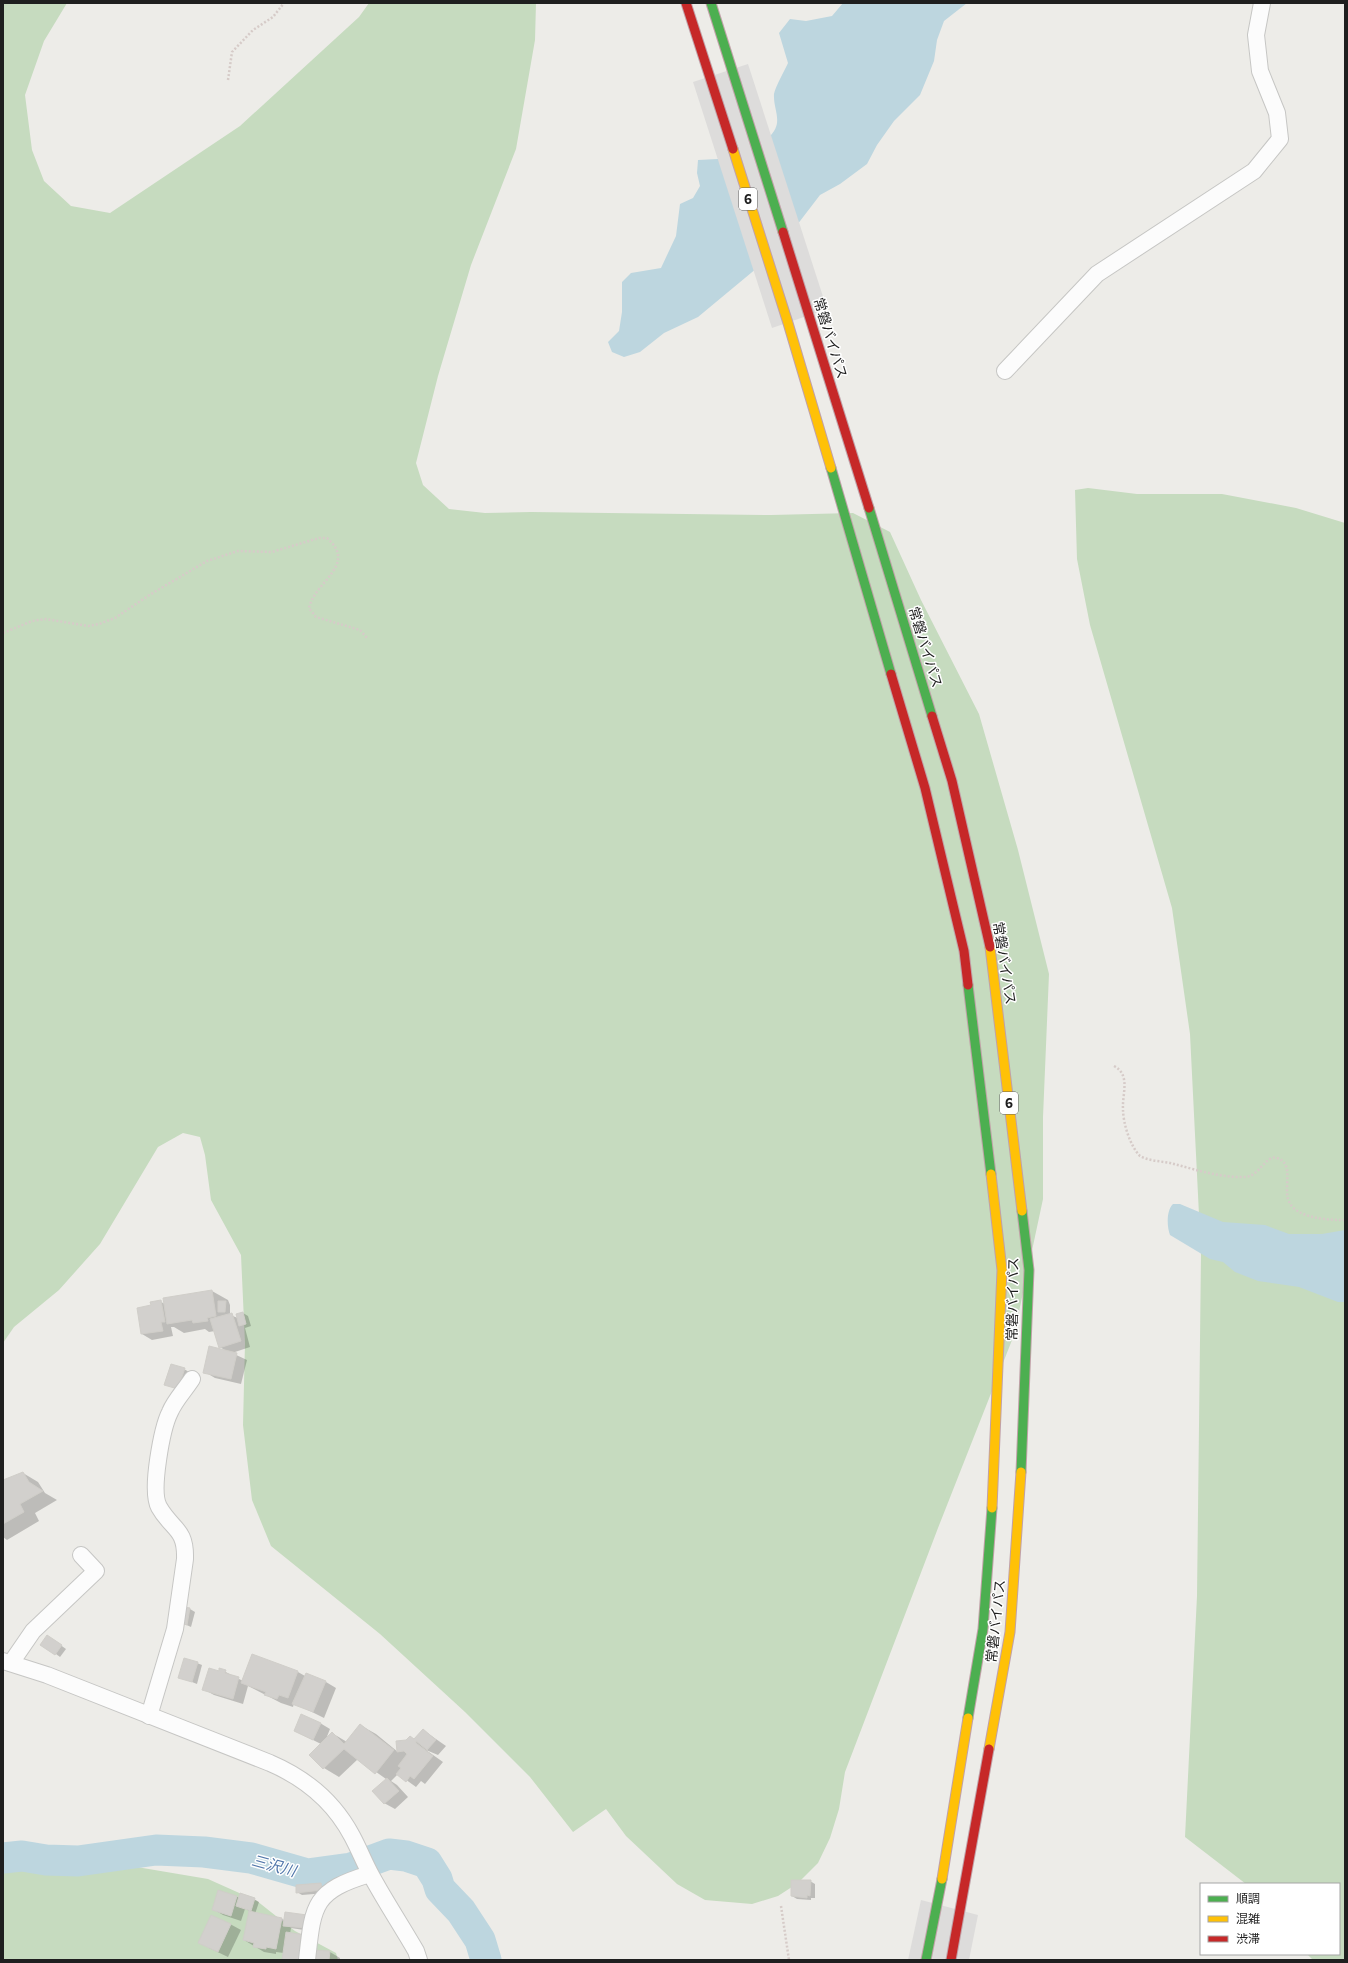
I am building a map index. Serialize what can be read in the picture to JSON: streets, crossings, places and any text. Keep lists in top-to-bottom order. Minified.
{"streets":{"highway":["6","常磐バイパス"]},"water":["三沢川"],"legend":["順調","混雑","渋滞"]}
